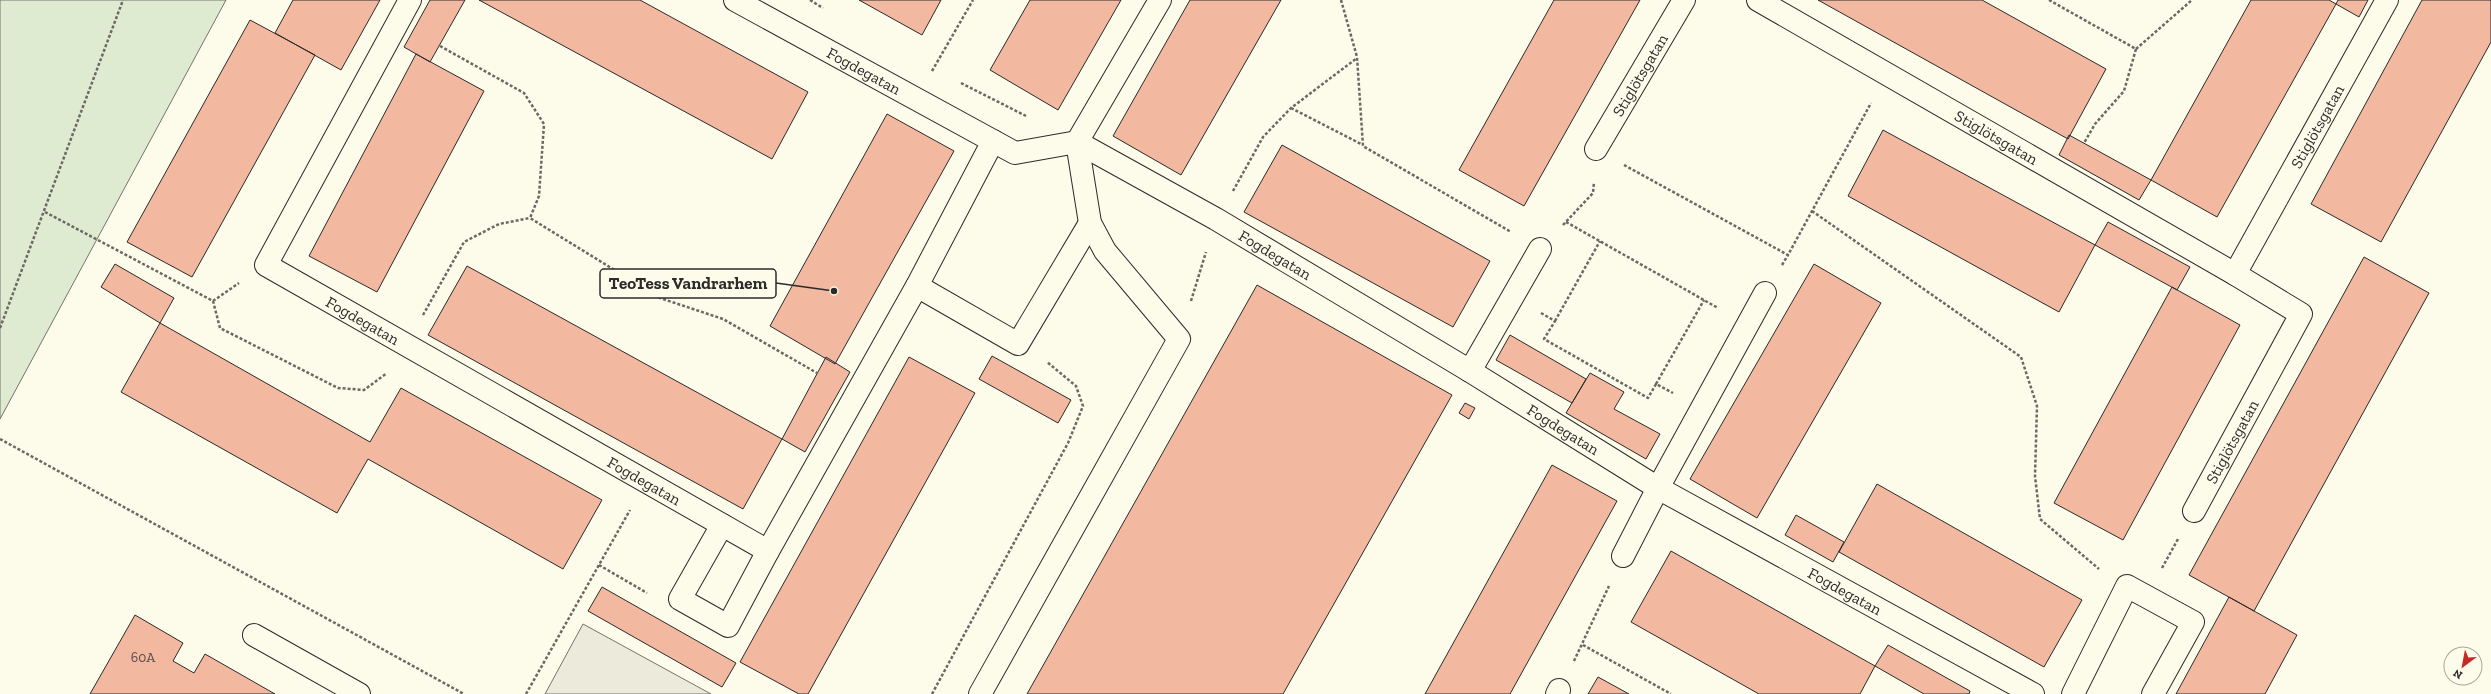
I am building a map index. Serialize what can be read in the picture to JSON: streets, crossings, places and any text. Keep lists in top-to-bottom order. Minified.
{"streets":{"street":["Fogdegatan","Stiglötsgatan"]},"places":["TeoTess Vandrarhem"],"house_numbers":["60A"],"north":"bottom left"}
